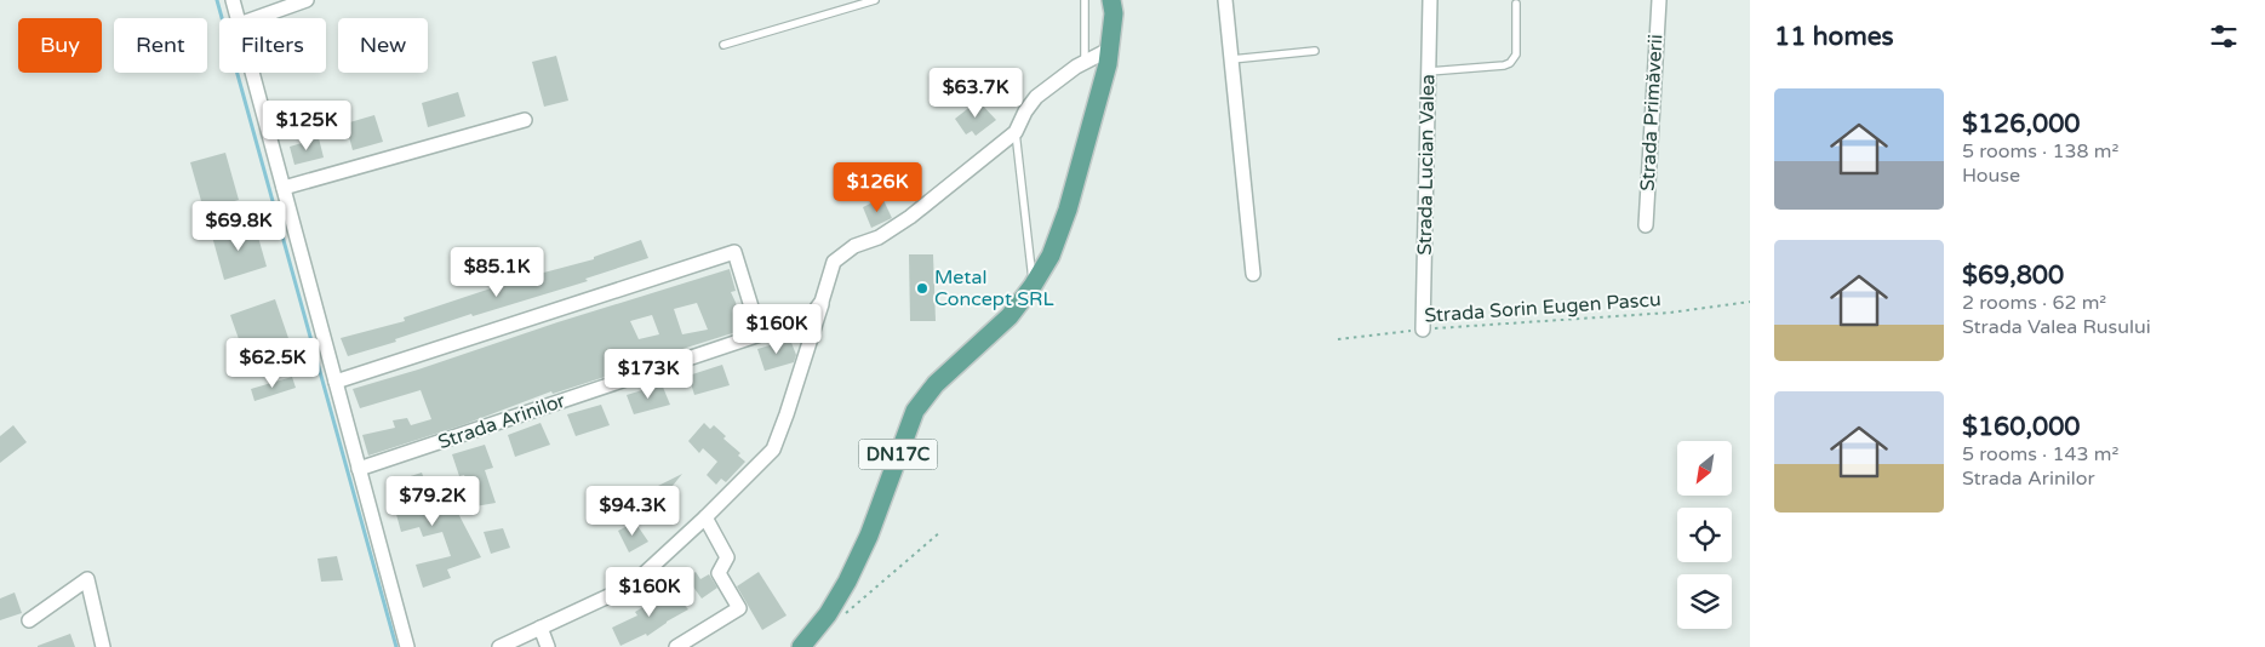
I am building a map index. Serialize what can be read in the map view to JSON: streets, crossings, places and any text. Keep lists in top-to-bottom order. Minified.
{"streets":{"main road":["DN17C"],"street":["Strada Primăverii","Strada Lucian Valea","Strada Arinilor"],"path":["Strada Sorin Eugen Pascu"]},"crossings":[["Strada Lucian Valea","Strada Sorin Eugen Pascu"]],"places":["Metal Concept SRL"],"north":"bottom left","page":{"heading":"11 homes","chip":["Buy","Rent","Filters","New"],"price":["$63.7K","$125K","$126K","$69.8K","$85.1K","$160K","$62.5K","$173K","$79.2K","$94.3K","$160K"],"list":[{"name":"$126,000","note":"5 rooms · 138 m² · House"},{"name":"$69,800","note":"2 rooms · 62 m² · Strada Valea Rusului"},{"name":"$160,000","note":"5 rooms · 143 m² · Strada Arinilor"}]}}
